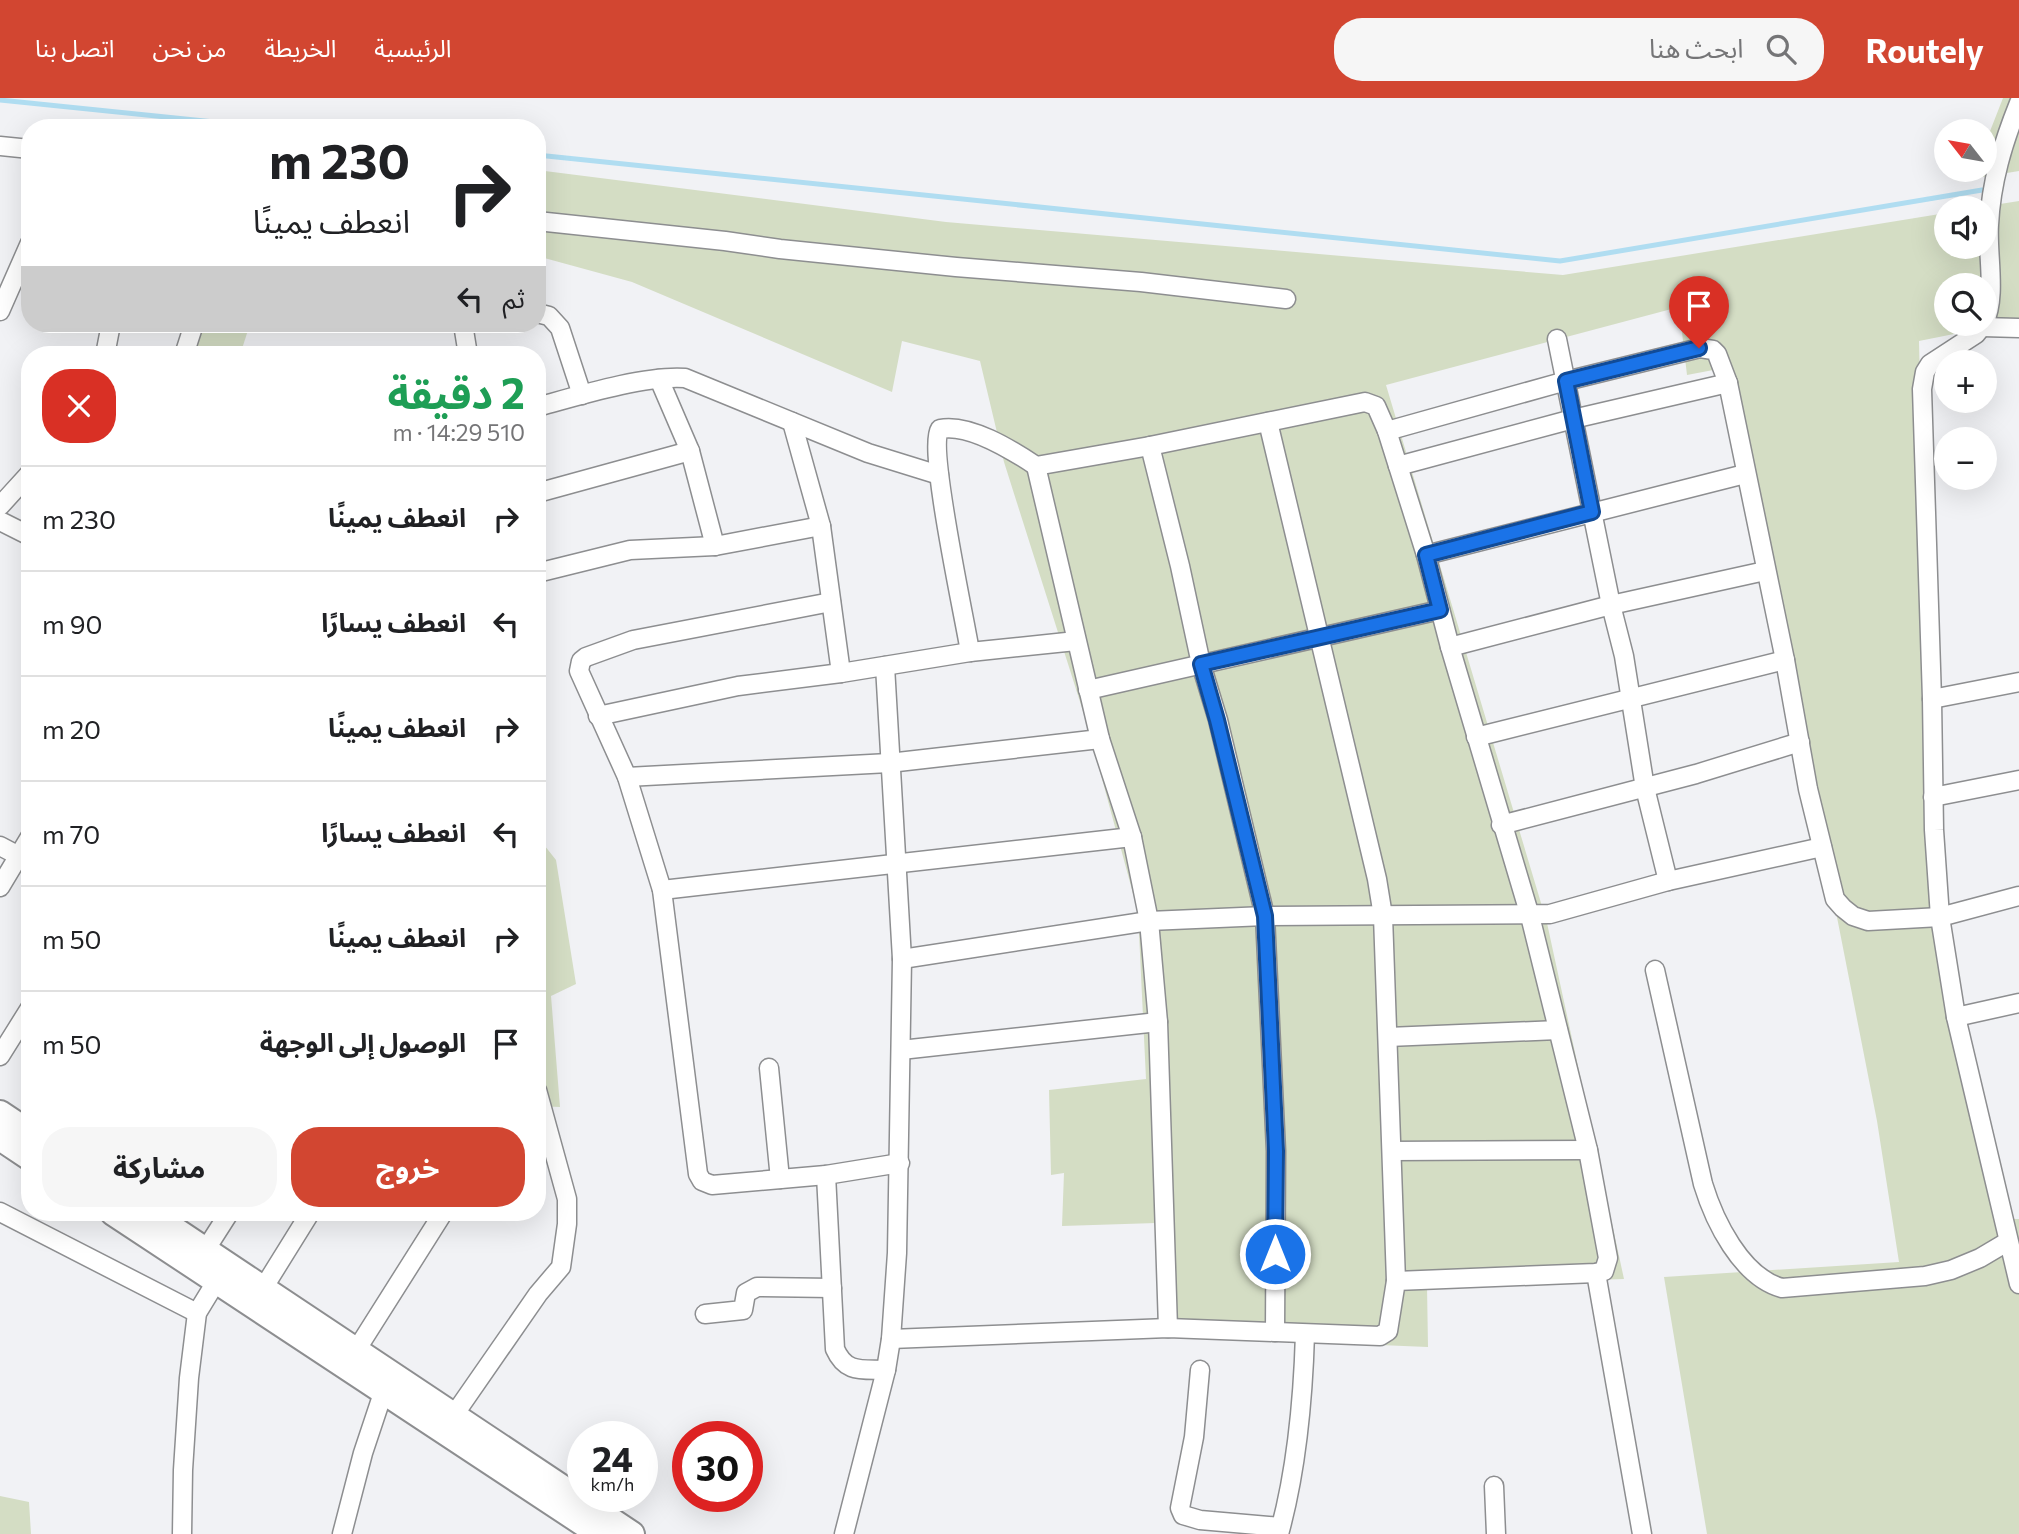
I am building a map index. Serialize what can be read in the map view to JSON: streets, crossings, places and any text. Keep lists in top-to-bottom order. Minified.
{"north":"top left","page":{"header":"Routely","search":"ابحث هنا","nav":["الرئيسية","الخريطة","من نحن","اتصل بنا"],"map_buttons":["+","−"],"turn":["230 m","انعطف يمينًا"],"then":"ثم","heading":["2 دقيقة","510 m · 14:29"],"list":[{"name":"انعطف يمينًا","value":"230 m"},{"name":"انعطف يسارًا","value":"90 m"},{"name":"انعطف يمينًا","value":"20 m"},{"name":"انعطف يسارًا","value":"70 m"},{"name":"انعطف يمينًا","value":"50 m"},{"name":"الوصول إلى الوجهة","value":"50 m"}],"buttons":["خروج","مشاركة"],"speed":"24 km/h","limit":"30"}}
